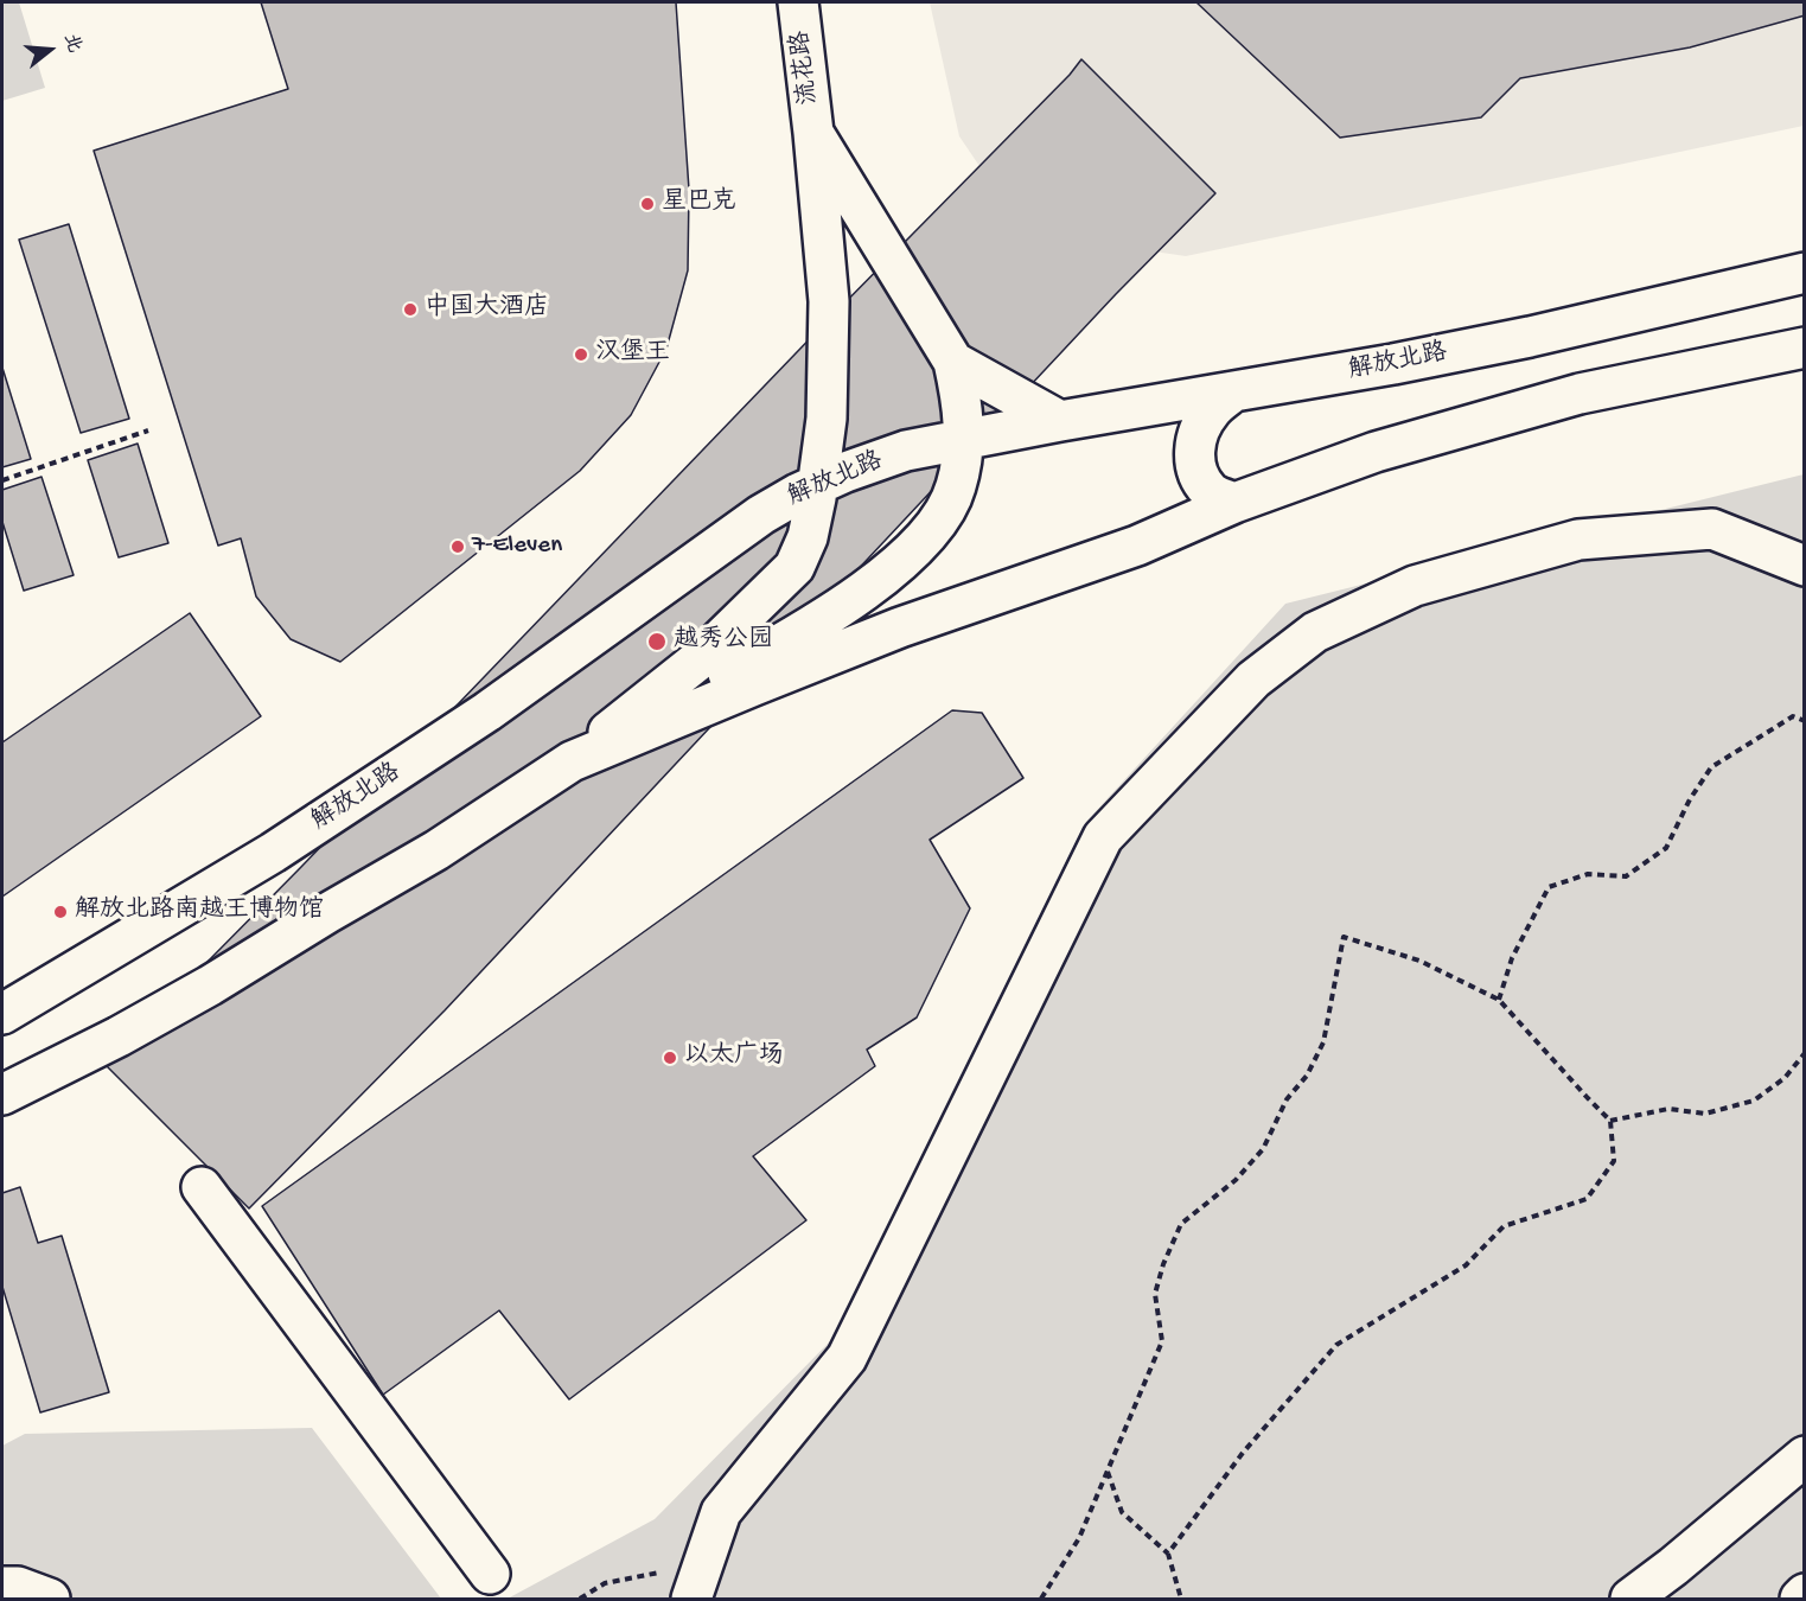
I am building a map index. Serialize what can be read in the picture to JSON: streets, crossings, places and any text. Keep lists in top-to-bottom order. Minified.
{"streets":{"main road":["流花路","解放北路"]},"crossings":[["流花路","解放北路"]],"places":["星巴克","中国大酒店","汉堡王","7-Eleven","越秀公园","解放北路南越王博物馆","以太广场"],"north":"right"}
